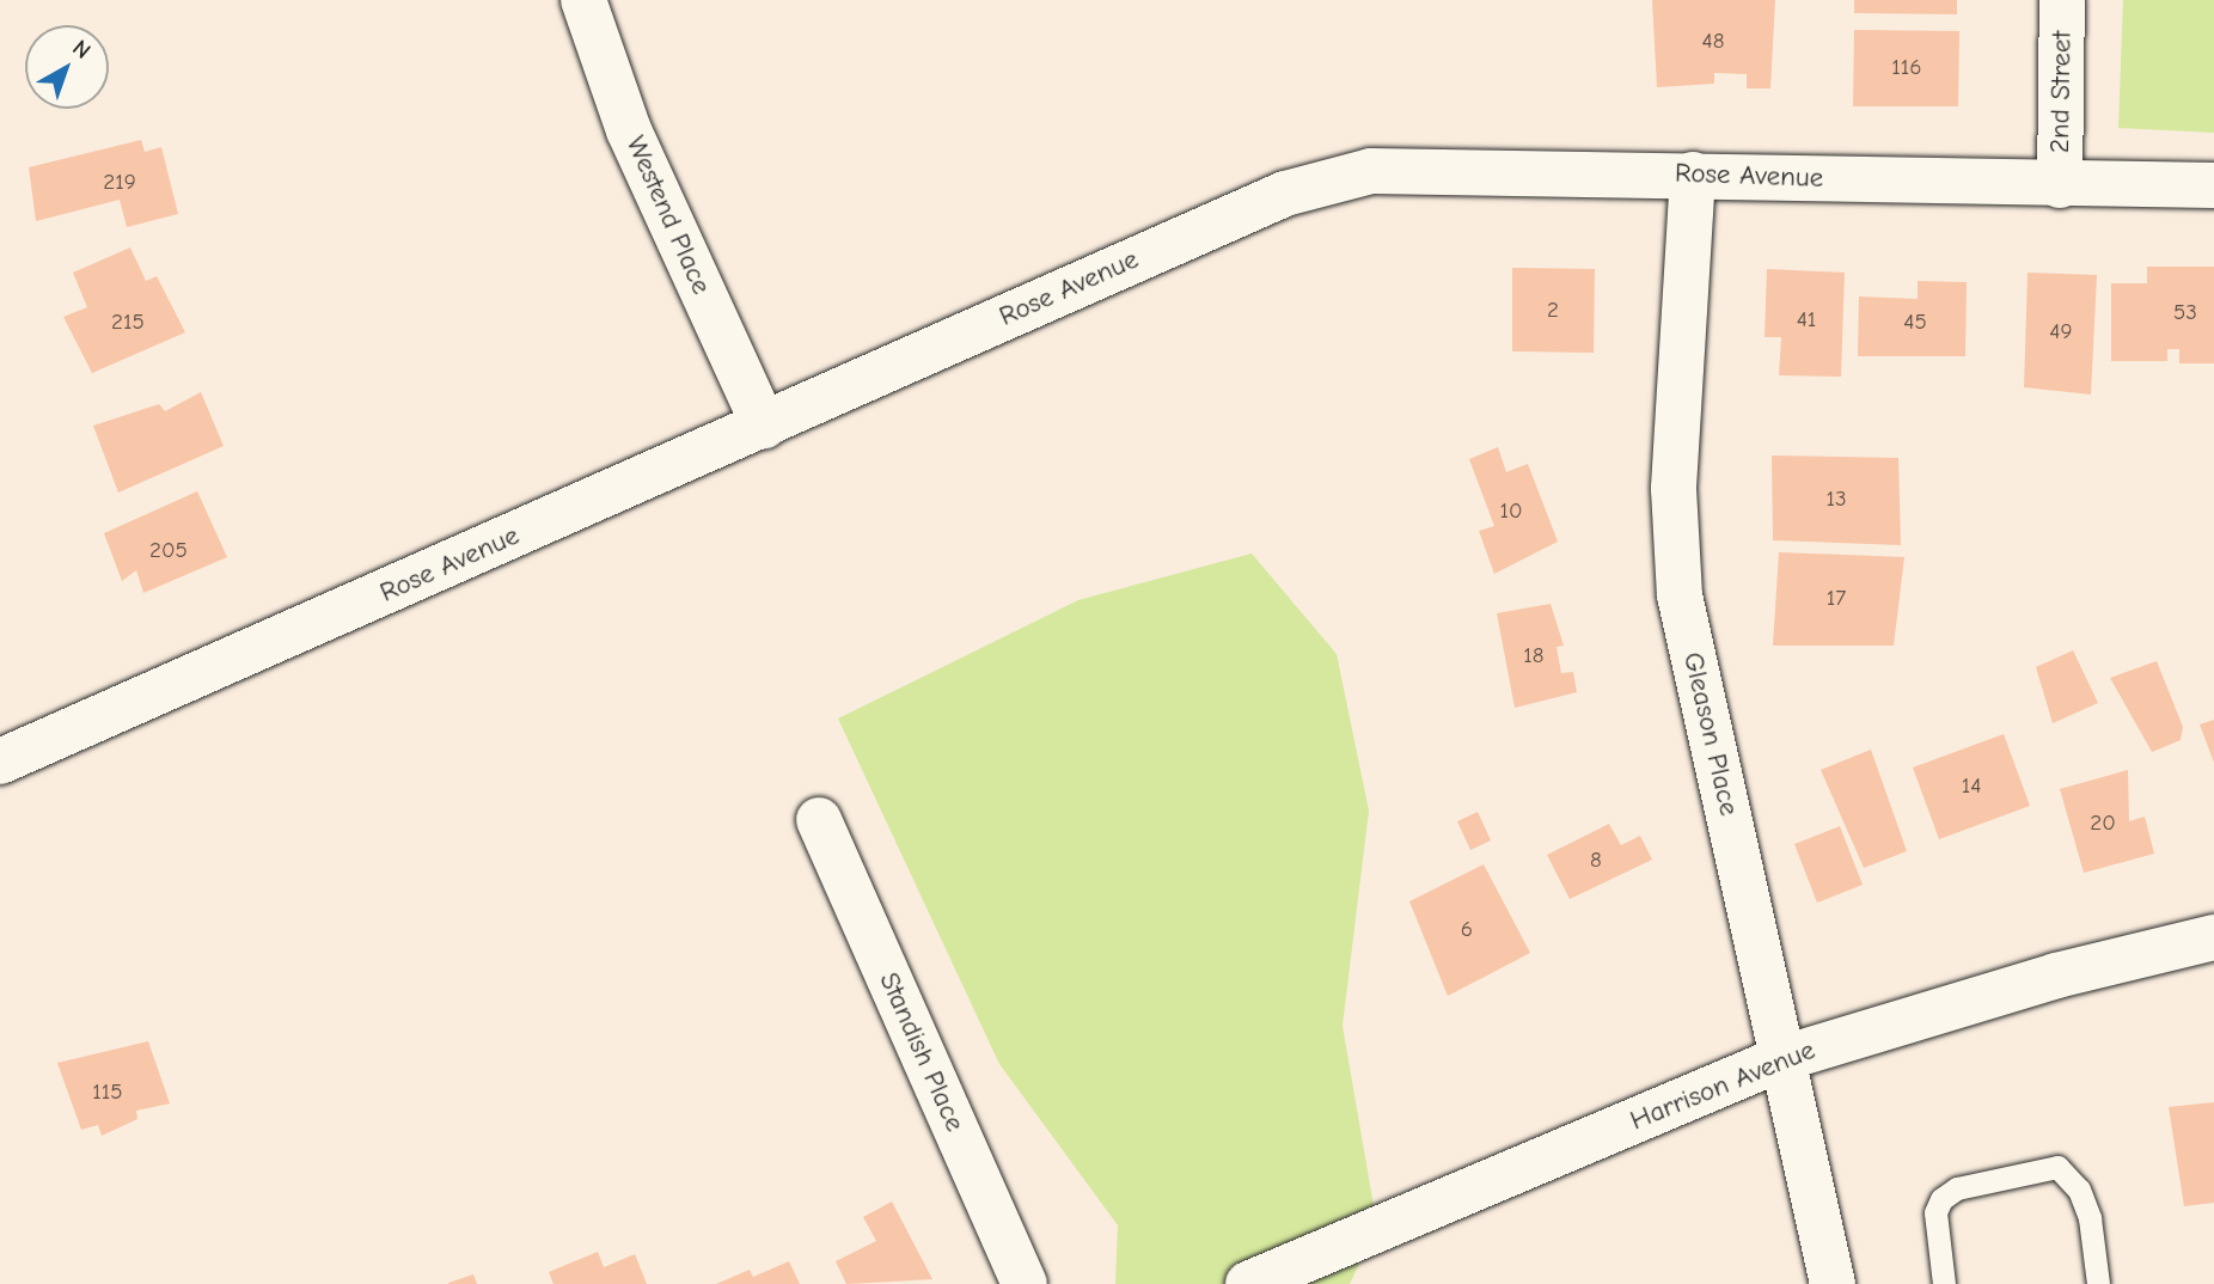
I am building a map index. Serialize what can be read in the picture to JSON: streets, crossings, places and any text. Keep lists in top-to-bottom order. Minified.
{"streets":{"street":["2nd Street","Rose Avenue","Westend Place","Gleason Place","Standish Place","Harrison Avenue"]},"crossings":[["2nd Street","Rose Avenue"],["Rose Avenue","Westend Place"],["Rose Avenue","Gleason Place"],["Gleason Place","Harrison Avenue"]],"house_numbers":["48","116","219","2","53","41","215","45","49","13","10","205","17","18","14","20","8","6","115"],"north":"top right"}
